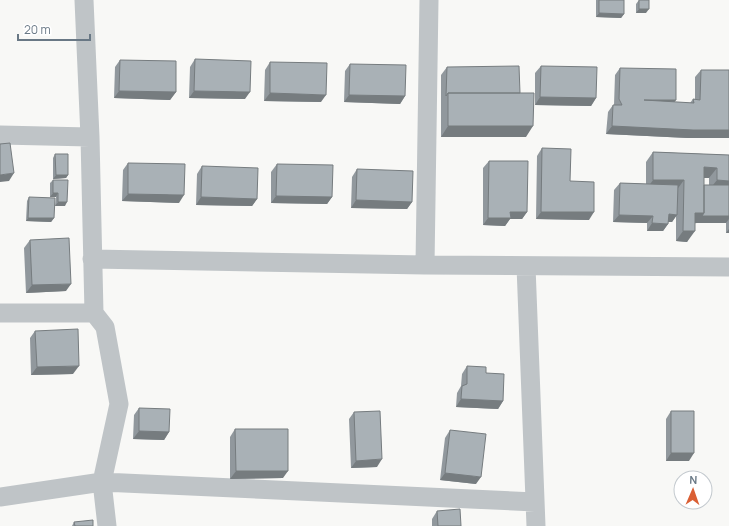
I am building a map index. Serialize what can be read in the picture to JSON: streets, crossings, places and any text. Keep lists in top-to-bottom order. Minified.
{"scale_bar":"20 m","north":"top"}
